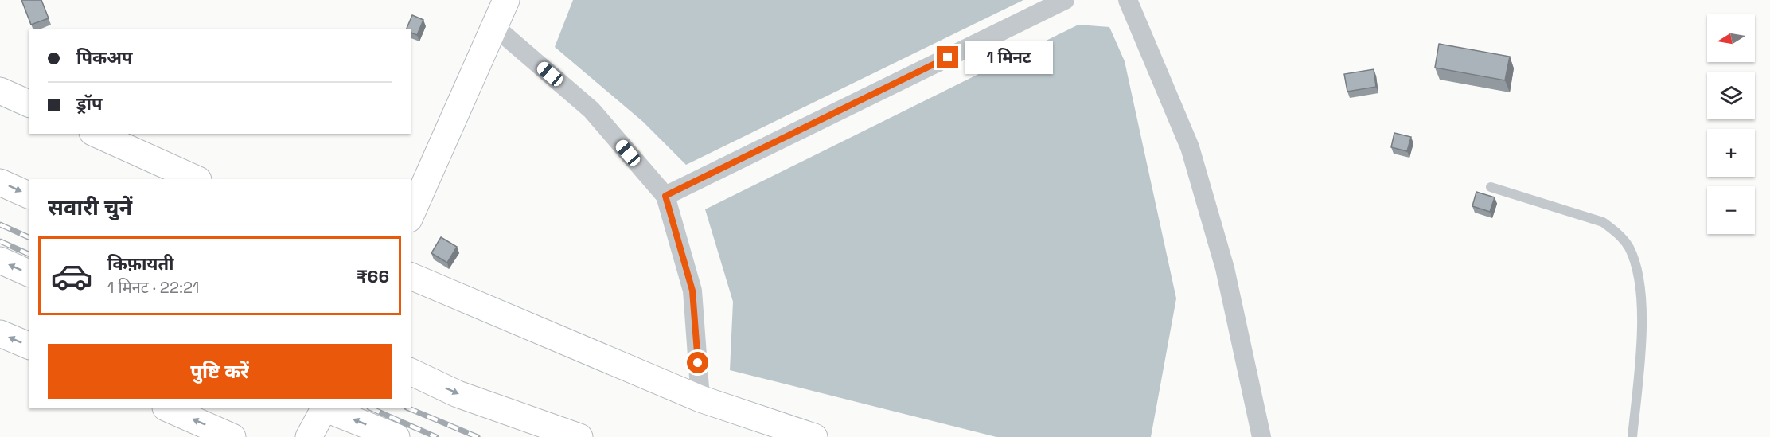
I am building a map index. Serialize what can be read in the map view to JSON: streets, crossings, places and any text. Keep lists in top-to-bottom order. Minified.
{"north":"left","page":{"map_buttons":["+","−"],"banner":["पिकअप","ड्रॉप"],"bubble":"1 मिनट","heading":"सवारी चुनें","list":[{"name":"किफ़ायती","note":"1 मिनट · 22:21","value":"₹66"}],"buttons":"पुष्टि करें"}}
